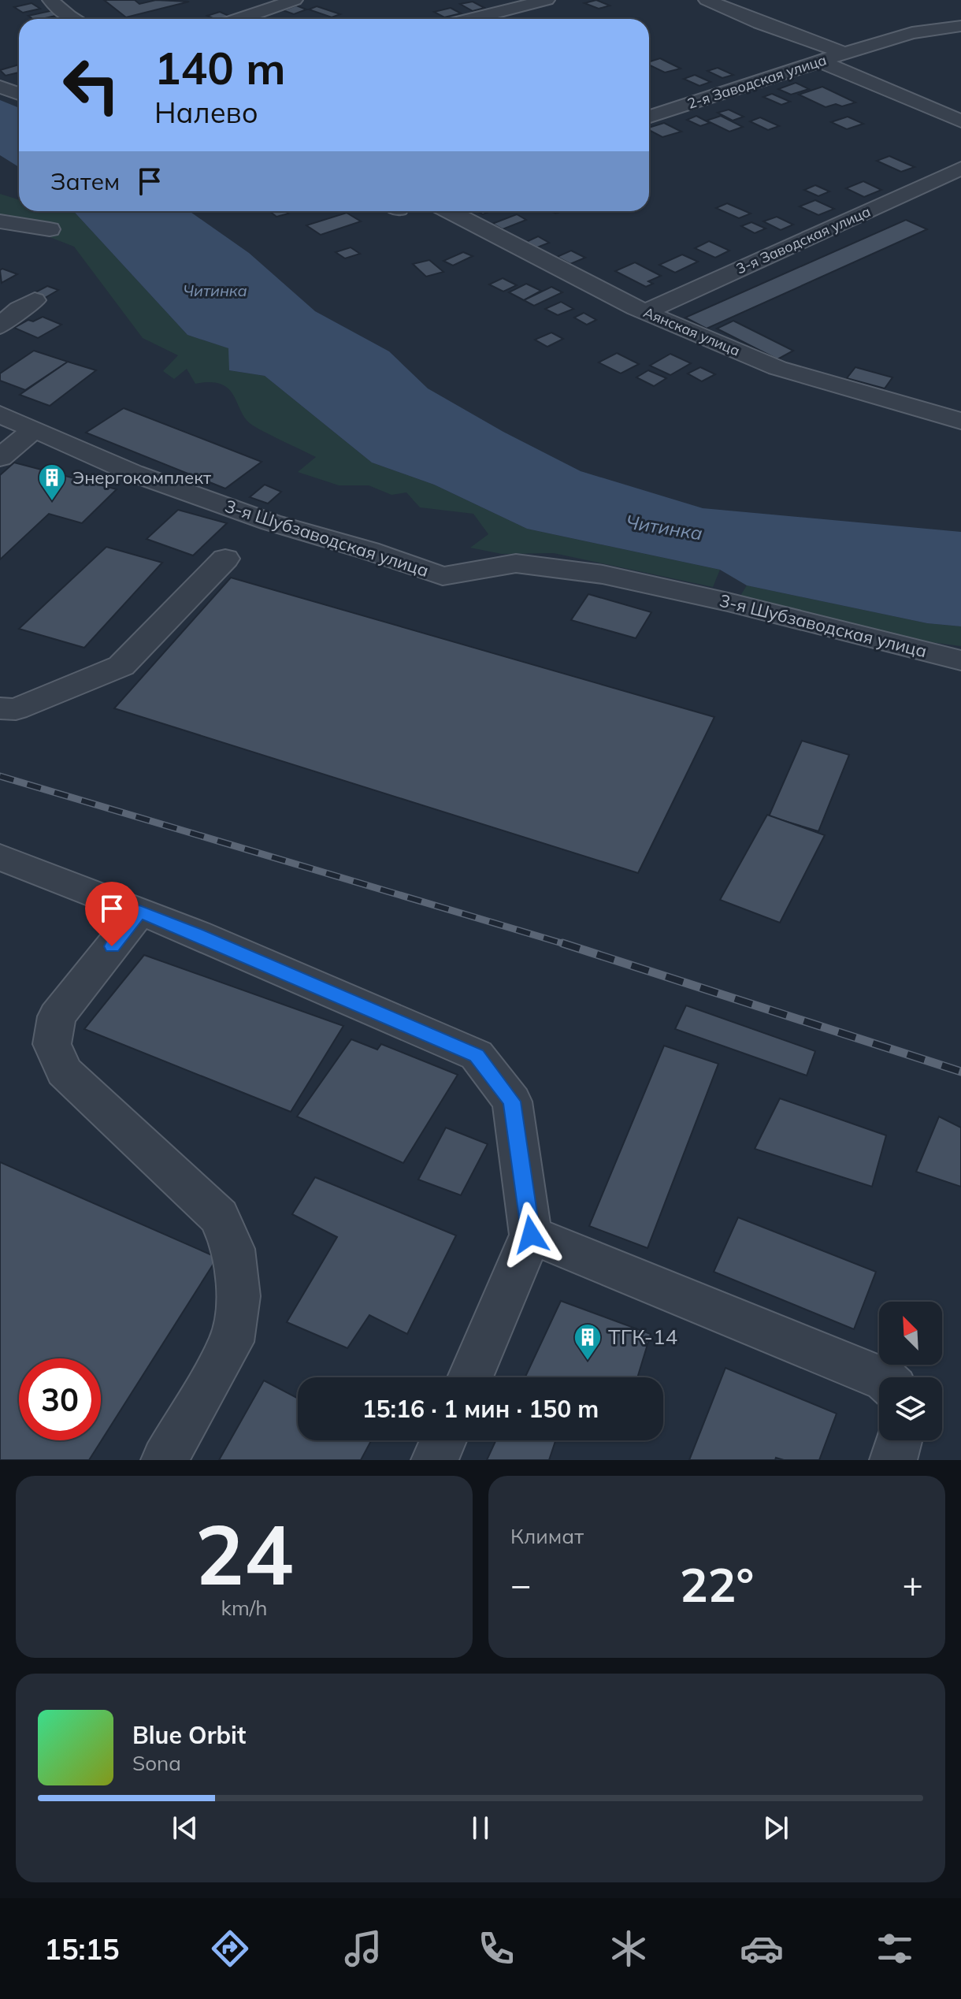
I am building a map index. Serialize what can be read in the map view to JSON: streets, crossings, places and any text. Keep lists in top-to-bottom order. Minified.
{"streets":{"street":["2-я Заводская улица","3-я Заводская улица","Аянская улица","3-я Шубзаводская улица"]},"crossings":[["3-я Заводская улица","Аянская улица"]],"water":["Читинка"],"places":{"building":["Энергокомплект","ТГК-14"]},"north":"top left","page":{"turn":["140 m","Налево"],"then":"Затем","limit":"30","trip":"15:16 · 1 мин · 150 m","tile":[["24","km/h"],"Климат"],"heat":["−","22°","+"],"song":["Blue Orbit","Sona"],"tabs":"15:15"}}
